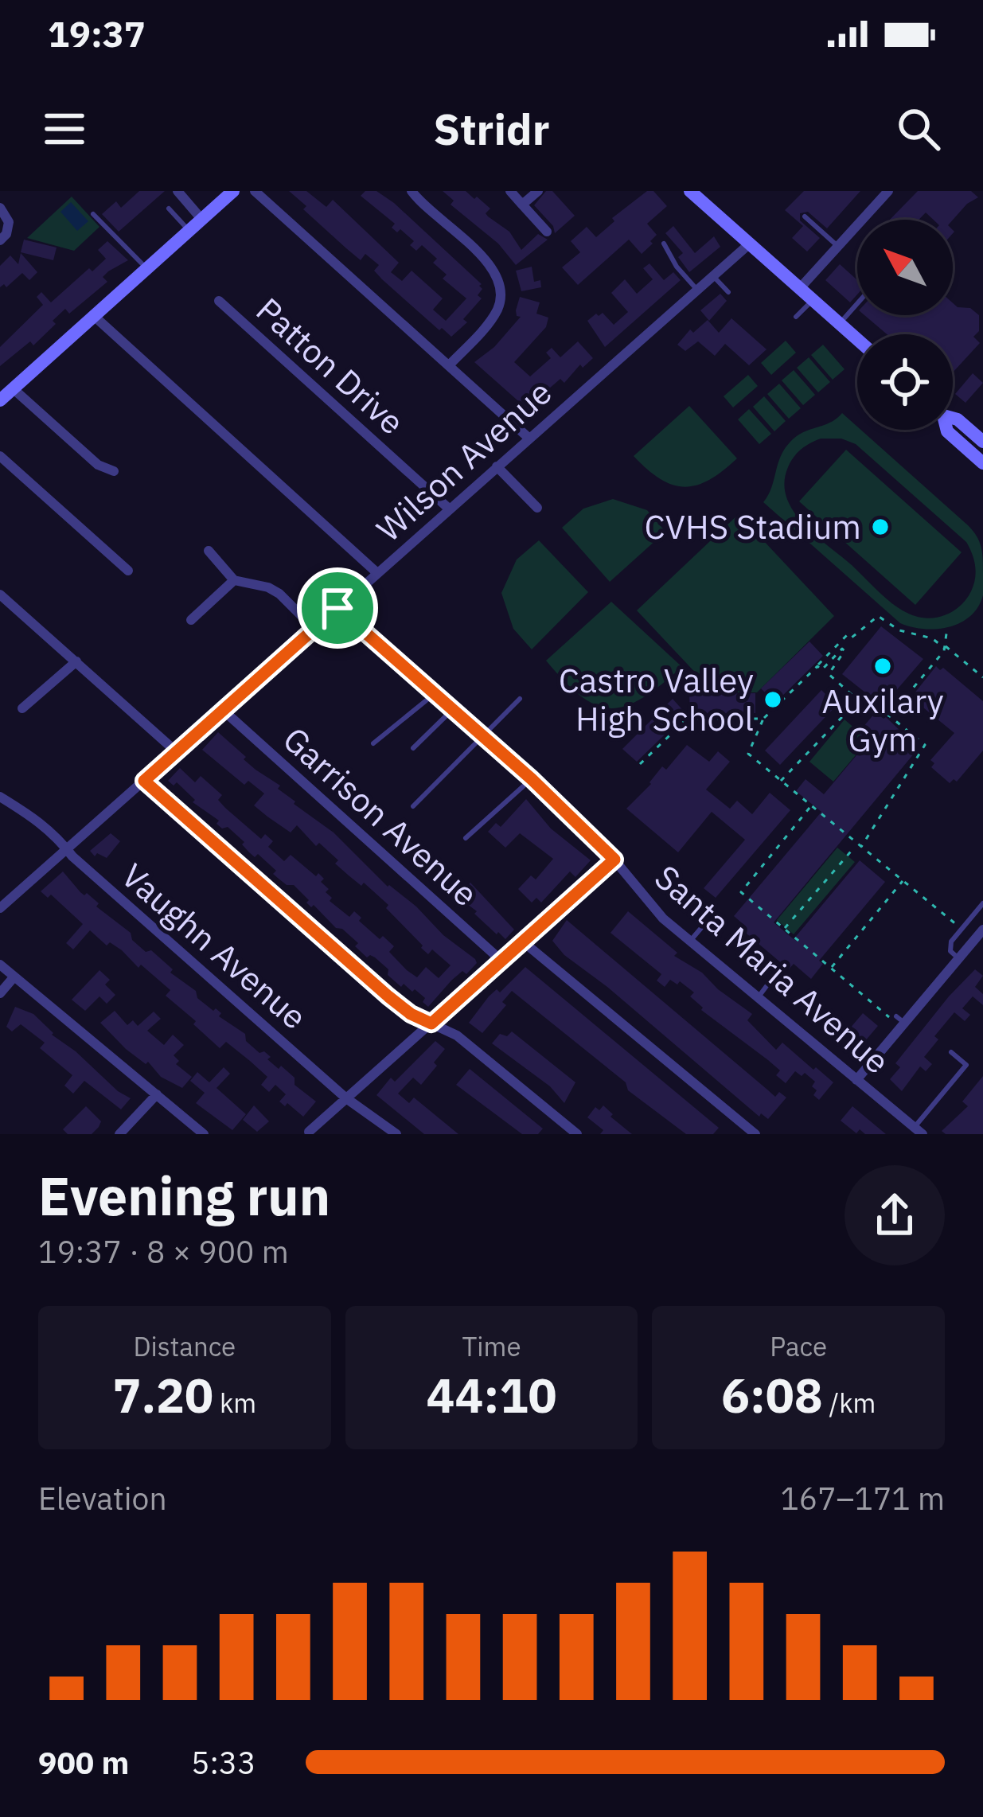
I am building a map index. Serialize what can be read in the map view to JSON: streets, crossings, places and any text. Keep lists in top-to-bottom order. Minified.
{"streets":{"street":["Patton Drive","Wilson Avenue","Garrison Avenue","Vaughn Avenue","Santa Maria Avenue"]},"crossings":[["Patton Drive","Wilson Avenue"],["Wilson Avenue","Garrison Avenue"],["Wilson Avenue","Vaughn Avenue"],["Wilson Avenue","Santa Maria Avenue"]],"places":["CVHS Stadium","Auxilary Gym","Castro Valley High School"],"north":"top left","page":{"status":"19:37","header":"Stridr","heading":["Evening run","19:37 · 8 × 900 m"],"stats":[["Distance","7.20 km"],["Time","44:10"],["Pace","6:08 /km"]],"chart":["Elevation","167–171 m"],"list":[{"name":"900 m","note":"5:33"}]}}
